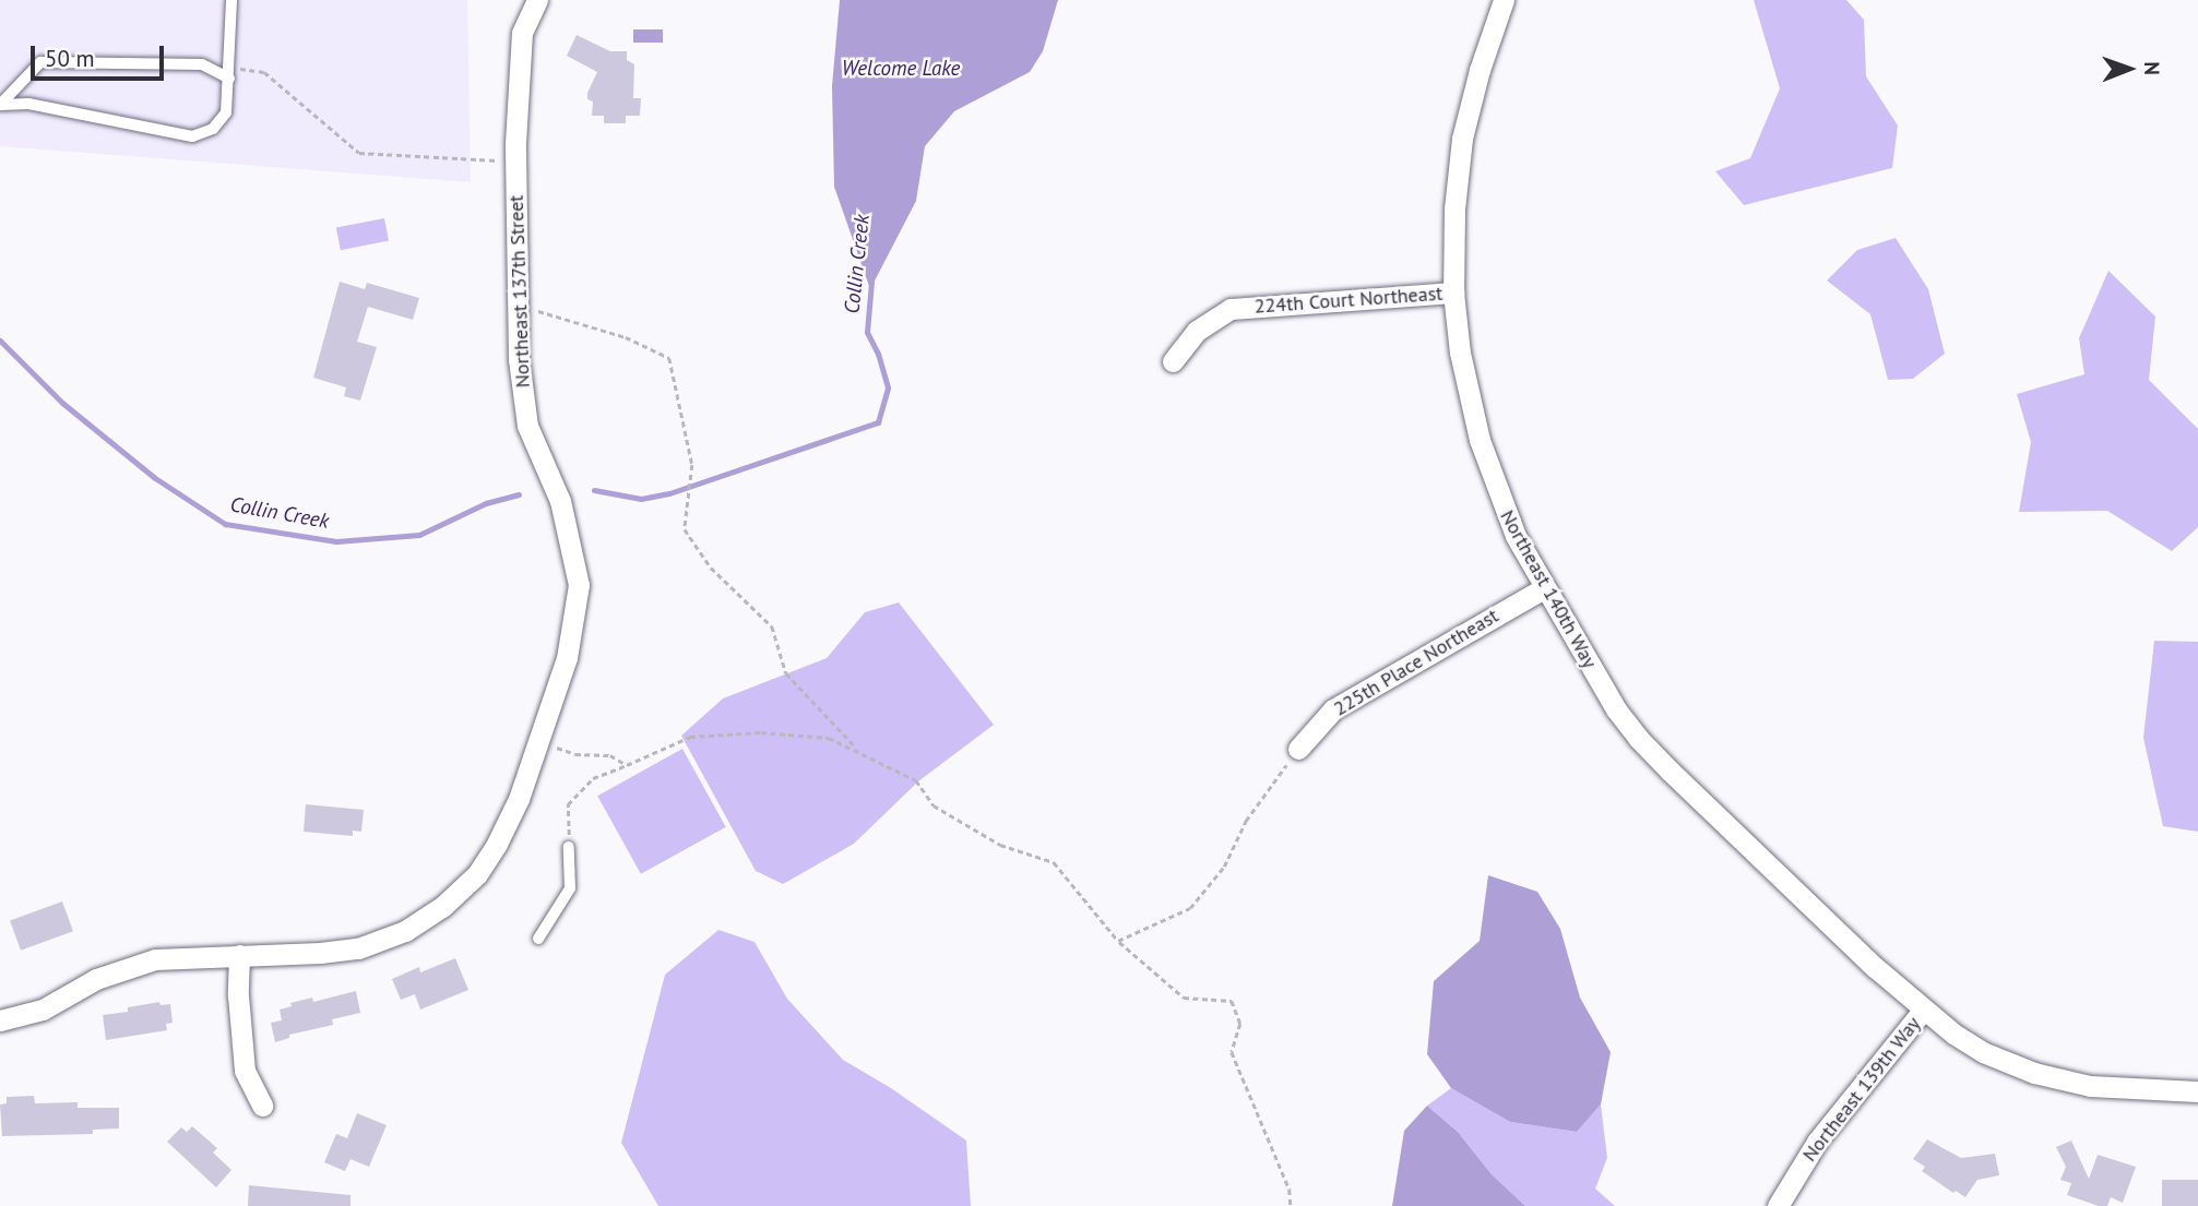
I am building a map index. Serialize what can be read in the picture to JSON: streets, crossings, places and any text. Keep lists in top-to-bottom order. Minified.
{"streets":{"street":["Northeast 137th Street","224th Court Northeast","Northeast 140th Way","225th Place Northeast","Northeast 139th Way"]},"crossings":[["224th Court Northeast","Northeast 140th Way"],["Northeast 140th Way","225th Place Northeast"],["Northeast 140th Way","Northeast 139th Way"]],"water":["Welcome Lake","Collin Creek"],"scale_bar":"50 m","north":"right"}
